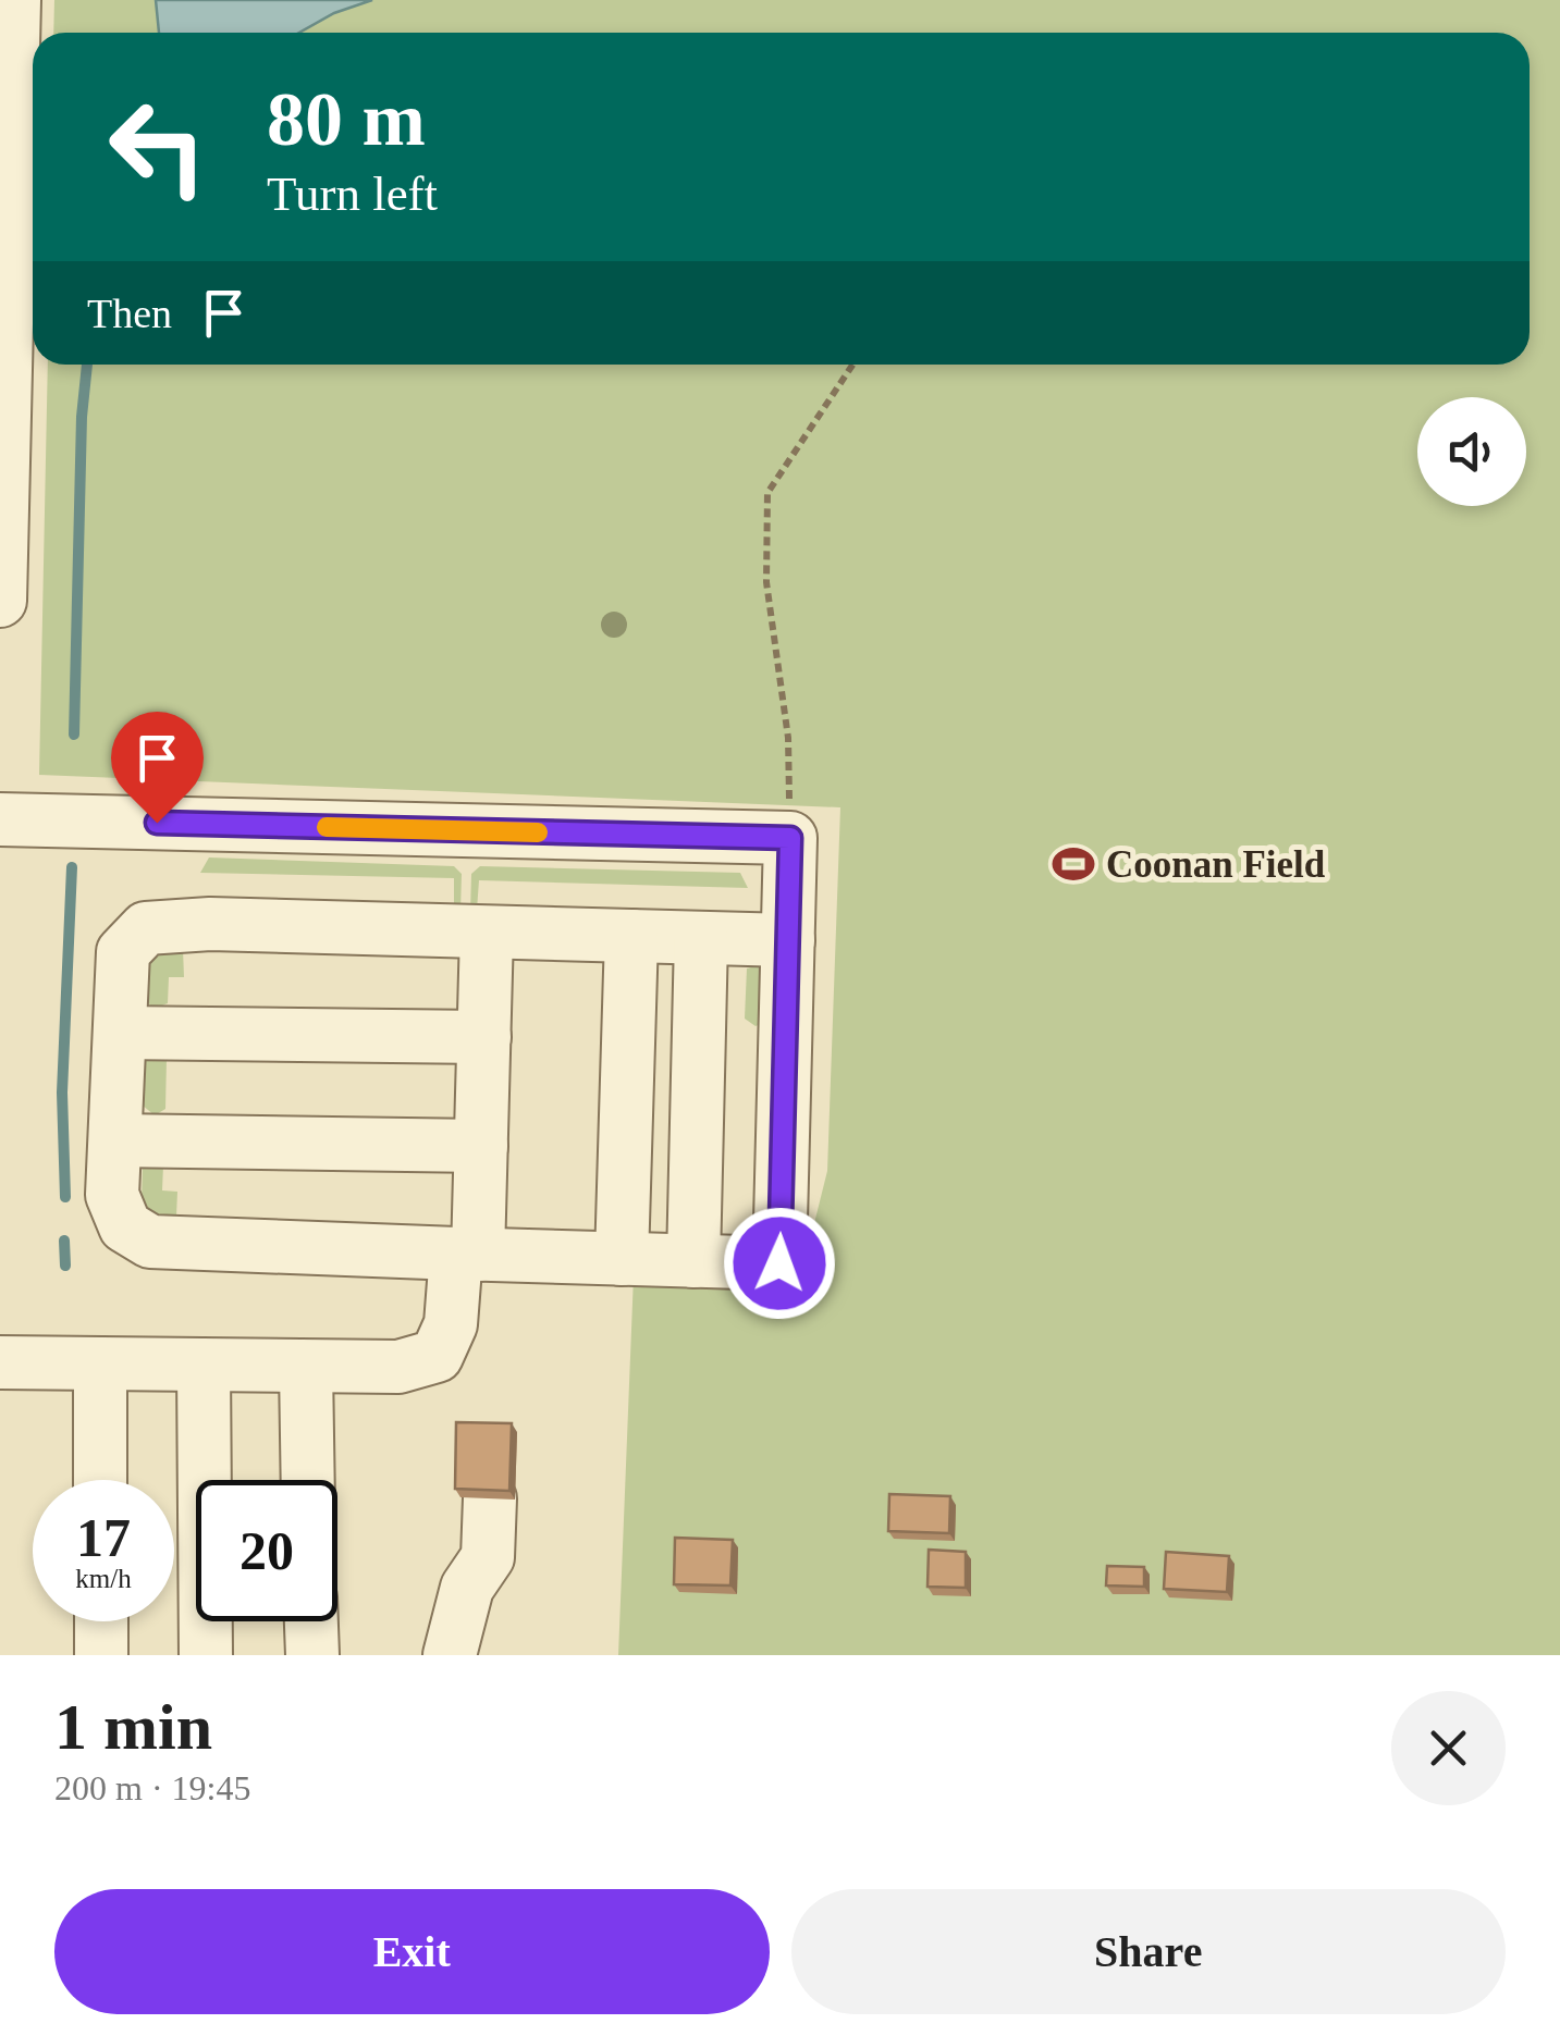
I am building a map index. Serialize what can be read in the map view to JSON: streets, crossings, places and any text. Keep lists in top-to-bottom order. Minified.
{"places":{"sports":["Coonan Field"]},"page":{"turn":["80 m","Turn left"],"then":"Then","speed":"17 km/h","limit":"20","heading":["1 min","200 m · 19:45"],"buttons":["Exit","Share"]}}
